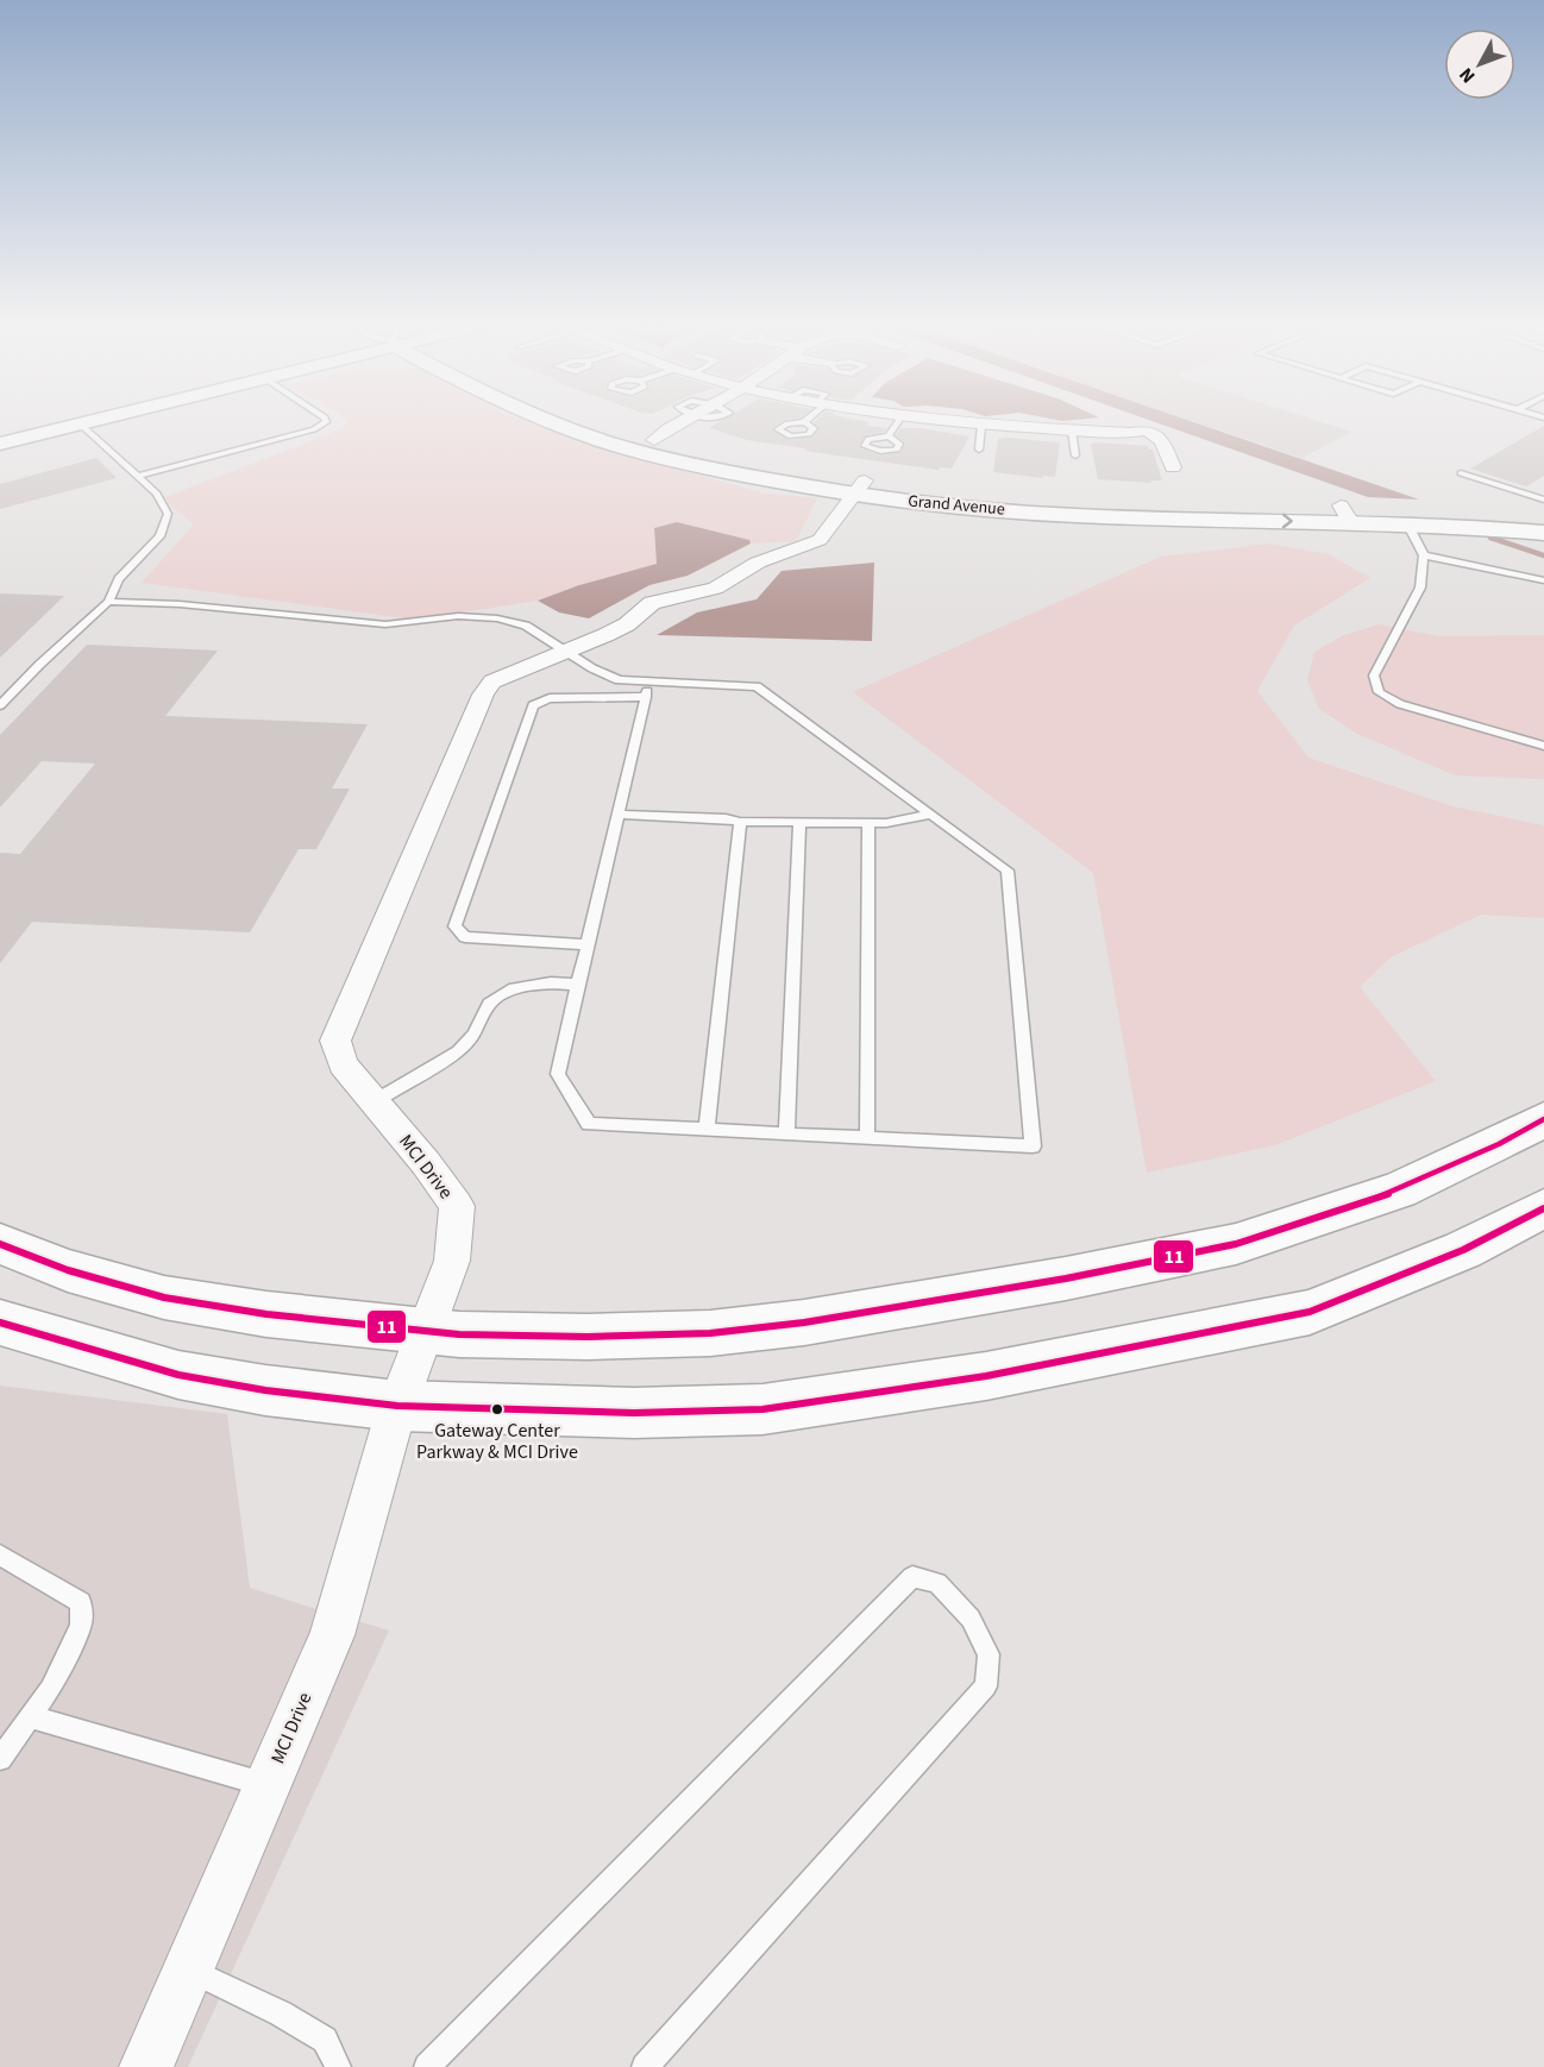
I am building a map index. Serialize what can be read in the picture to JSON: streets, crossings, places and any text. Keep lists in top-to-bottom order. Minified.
{"streets":{"street":["Grand Avenue","MCI Drive"]},"crossings":[["Grand Avenue","MCI Drive"]],"places":["Gateway Center Parkway & MCI Drive"],"lines":["transit line 11"],"north":"bottom left"}
